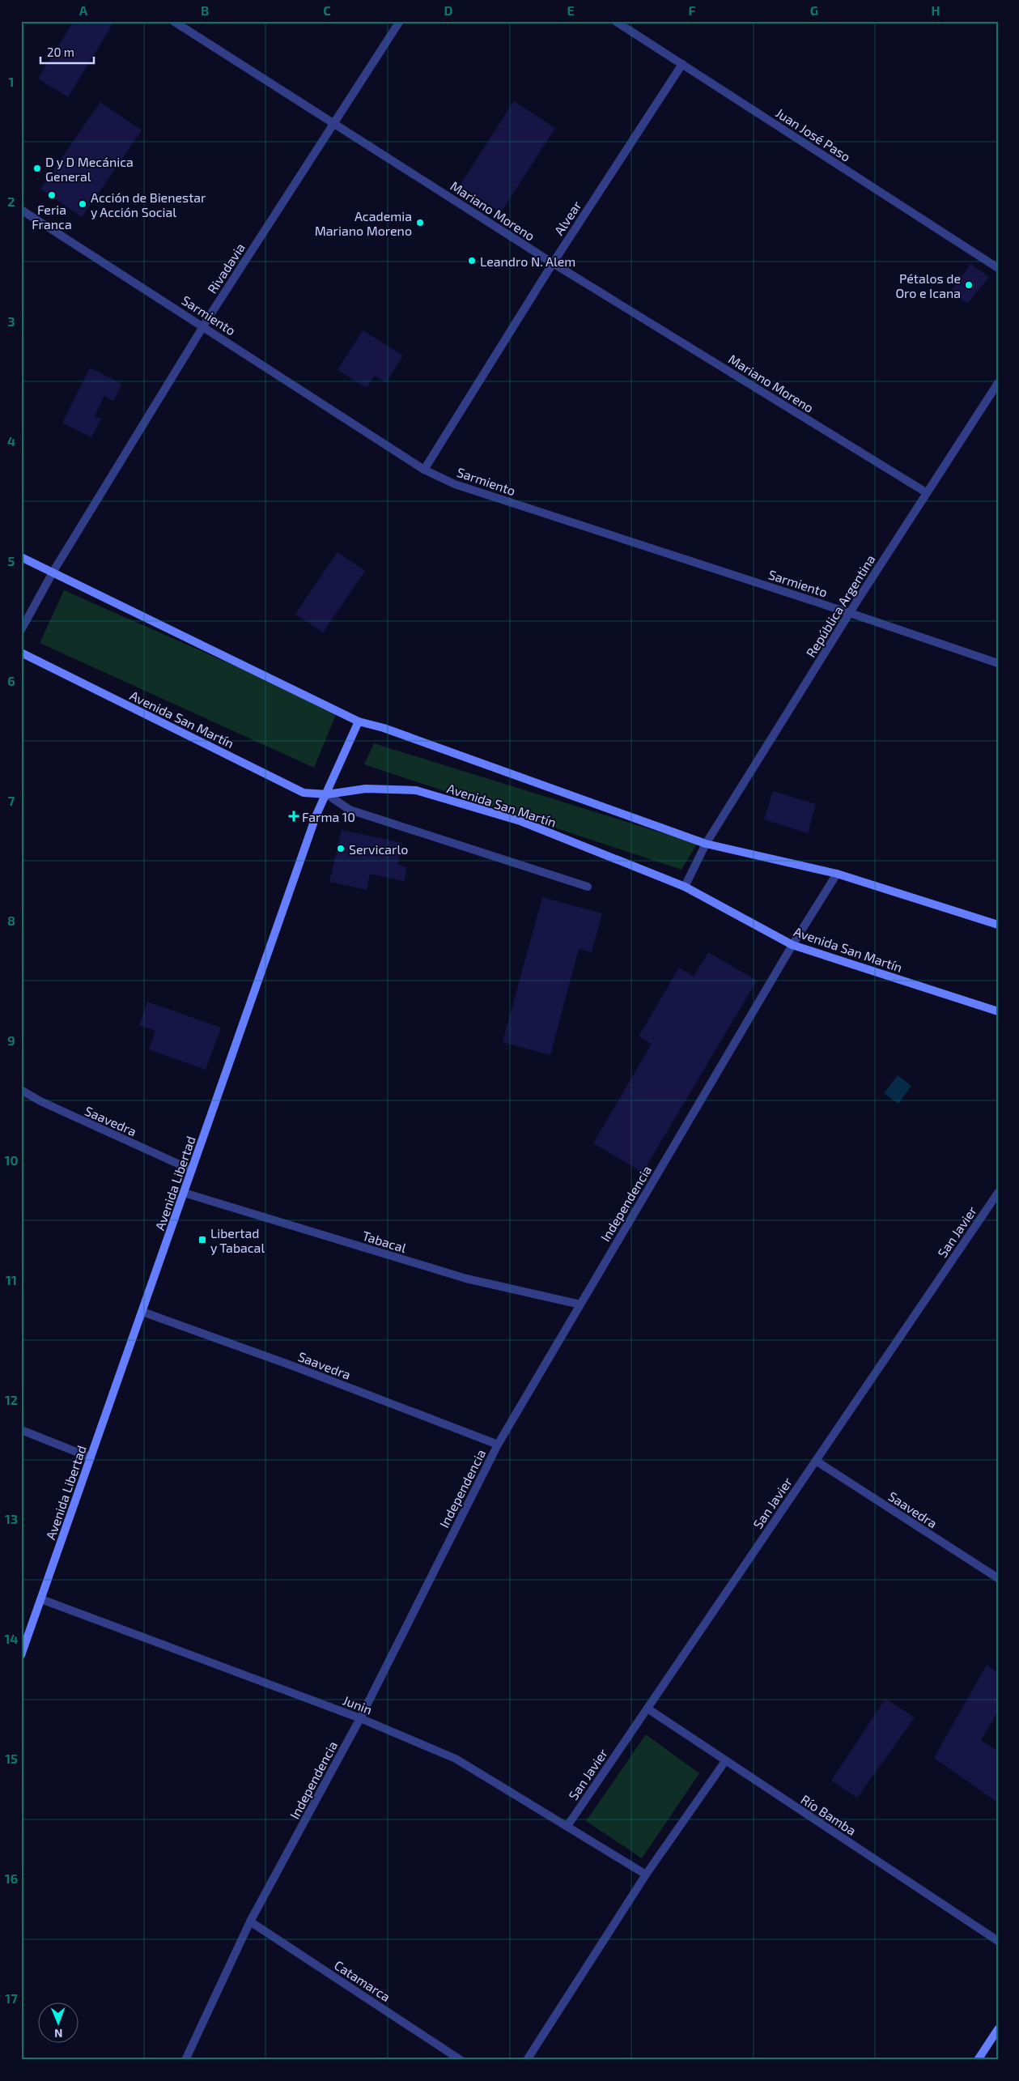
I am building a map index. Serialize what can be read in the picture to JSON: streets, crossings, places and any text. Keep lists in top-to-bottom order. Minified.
{"streets":{"main road":["Avenida San Martín","Avenida Libertad"],"street":["Juan José Paso","Mariano Moreno","Alvear","Rivadavia","Sarmiento","República Argentina","Saavedra","Independencia","San Javier","Tabacal","Junin","Río Bamba","Catamarca"]},"crossings":[["Juan José Paso","Alvear"],["Mariano Moreno","Alvear"],["Mariano Moreno","Rivadavia"],["Mariano Moreno","República Argentina"],["Alvear","Sarmiento"],["Rivadavia","Sarmiento"],["Sarmiento","República Argentina"],["República Argentina","Avenida San Martín"],["Avenida San Martín","Avenida Libertad"],["Avenida San Martín","Independencia"],["Saavedra","Avenida Libertad"],["Saavedra","Independencia"],["Saavedra","San Javier"],["Avenida Libertad","Tabacal"],["Avenida Libertad","Junin"],["Independencia","Tabacal"],["Independencia","Junin"],["Independencia","Catamarca"],["San Javier","Junin"],["San Javier","Río Bamba"]],"places":{"other":["D y D Mecánica General","Feria Franca","Acción de Bienestar y Acción Social","Academia Mariano Moreno","Leandro N. Alem","Pétalos de Oro e Icana","Servicarlo"],"health":["Farma 10"],"transit":["Libertad y Tabacal"]},"scale_bar":"20 m","north":"bottom","grid":{"columns":["A","B","C","D","E","F","G","H"],"rows":["1","2","3","4","5","6","7","8","9","10","11","12","13","14","15","16","17"]}}
